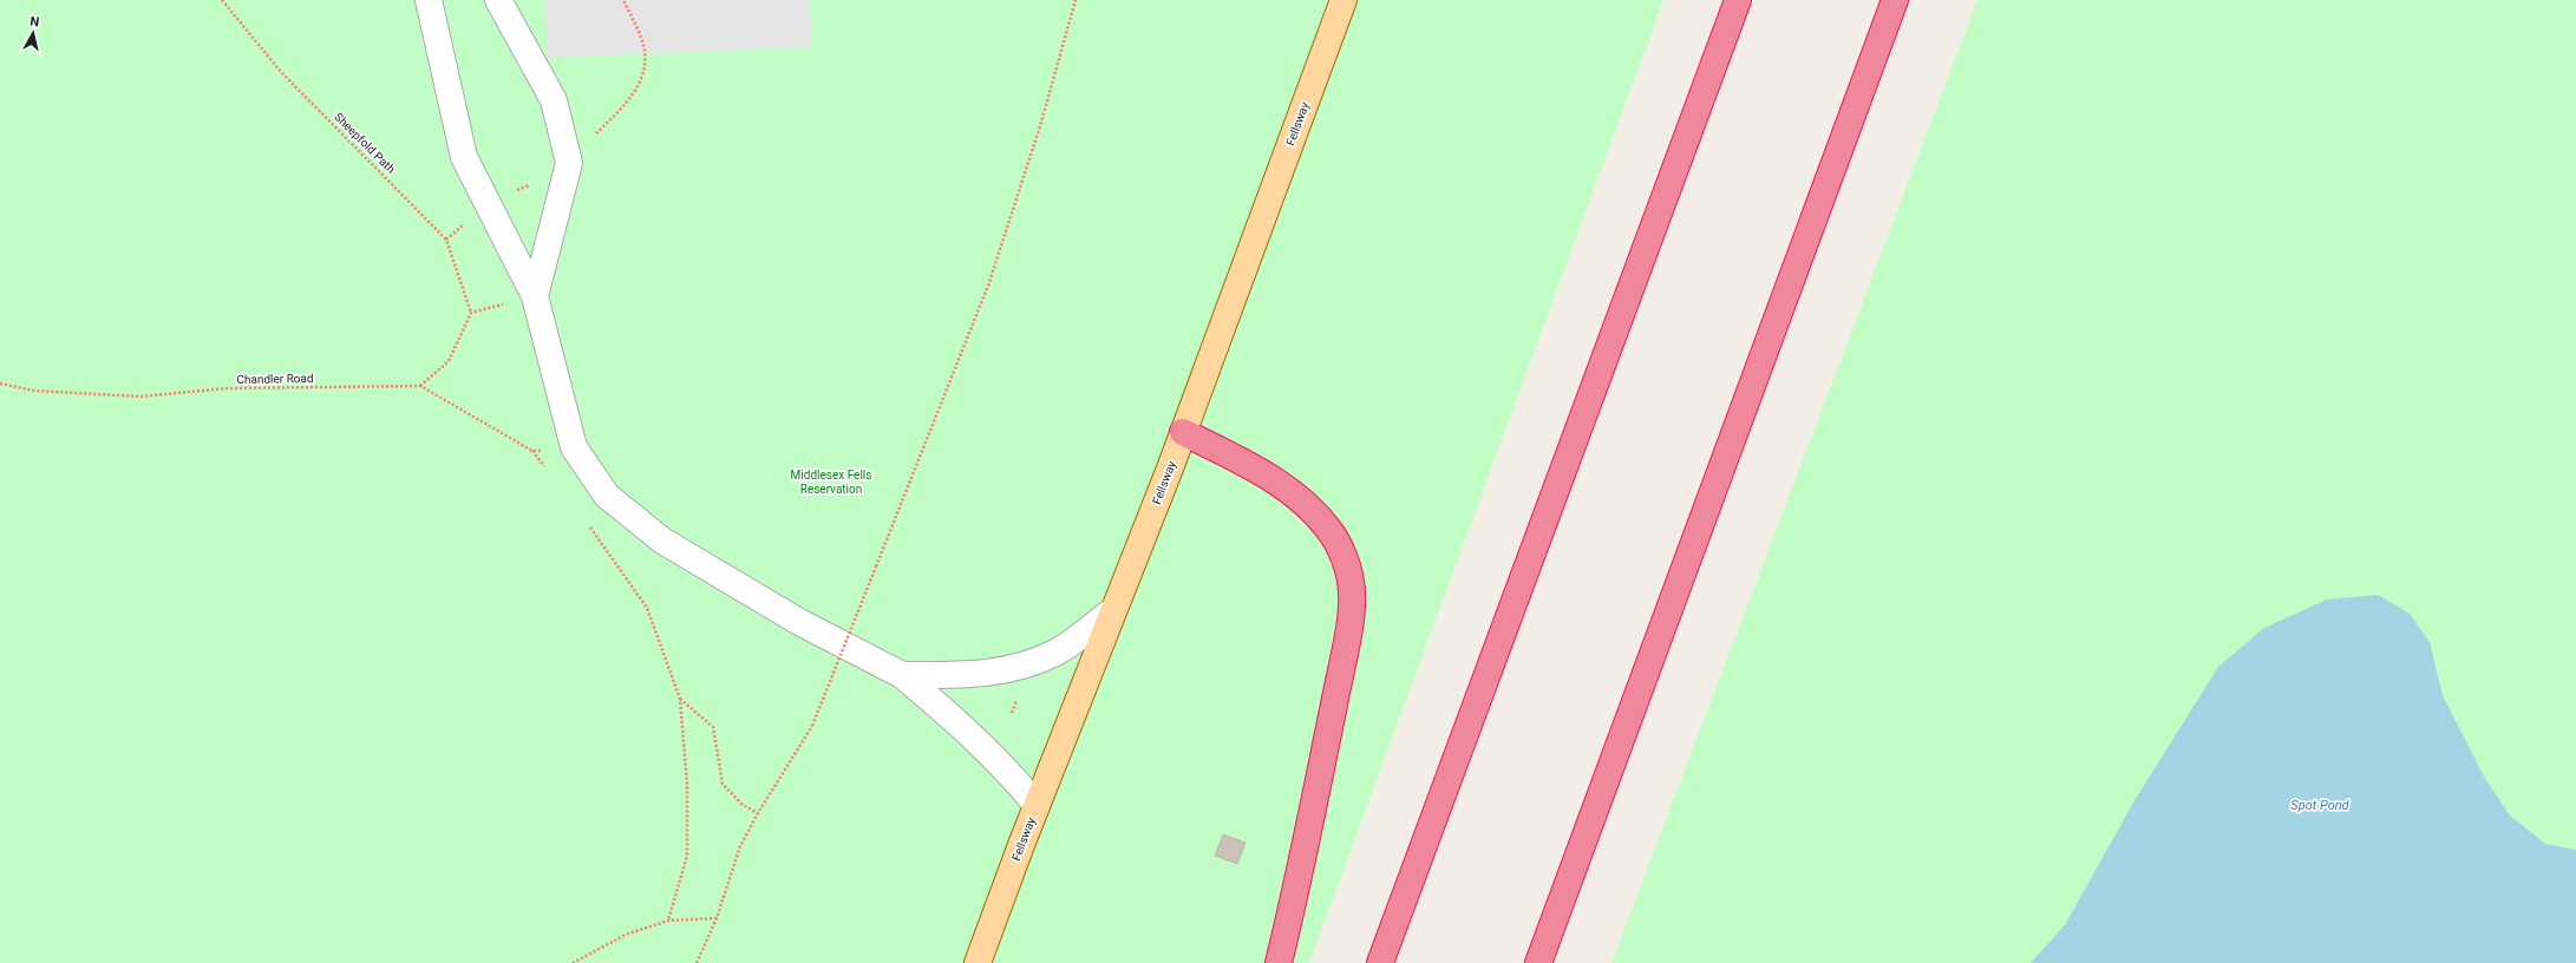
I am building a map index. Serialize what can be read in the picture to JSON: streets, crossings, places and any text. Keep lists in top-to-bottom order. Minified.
{"streets":{"main road":["Fellsway"],"path":["Sheepfold Path","Chandler Road"]},"crossings":[["Sheepfold Path","Chandler Road"]],"water":["Spot Pond"],"parks":["Middlesex Fells Reservation"],"north":"top"}
